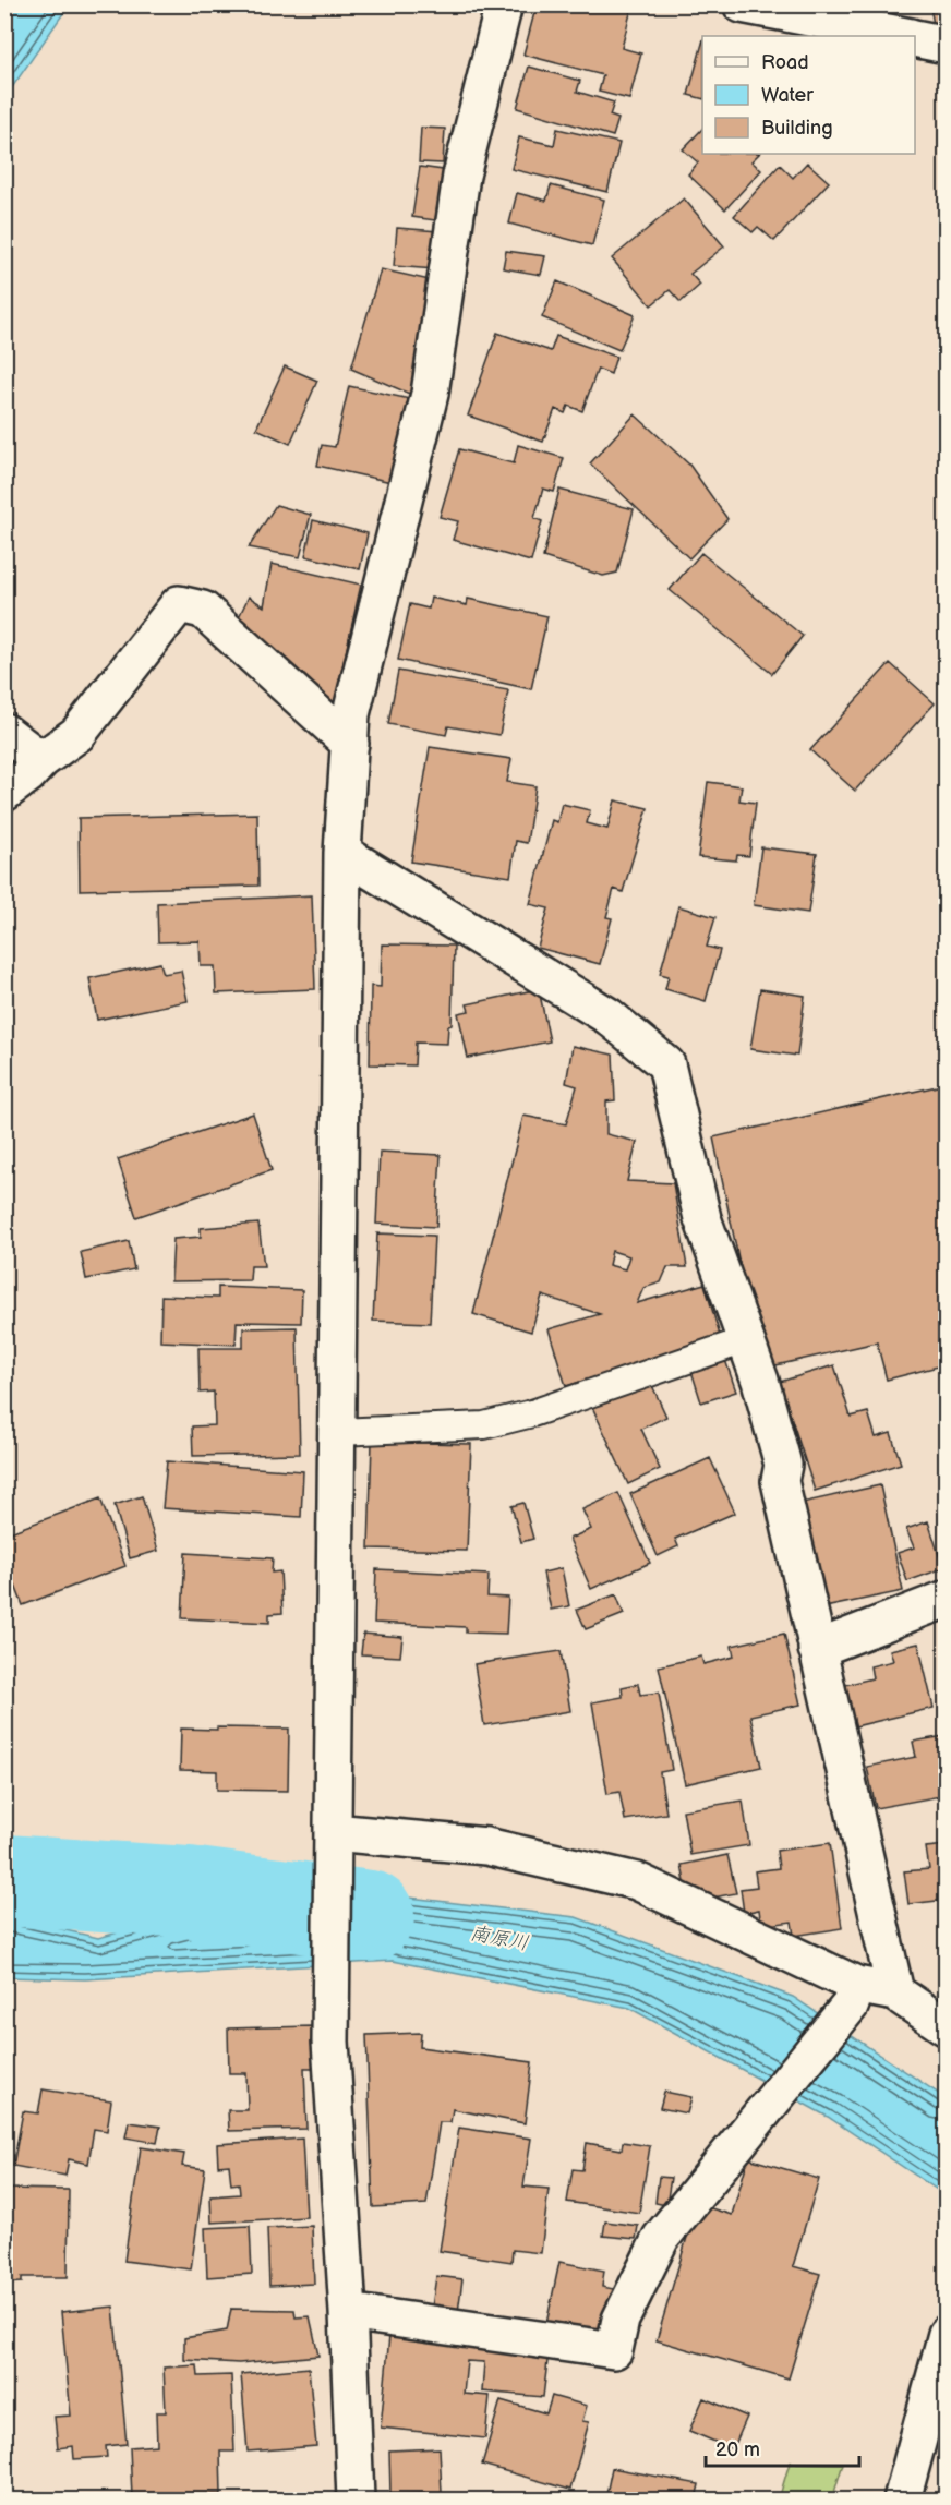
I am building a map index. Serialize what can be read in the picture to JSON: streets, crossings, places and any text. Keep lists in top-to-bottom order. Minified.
{"water":["南原川"],"legend":["Road","Water","Building"],"scale_bar":"20 m"}
